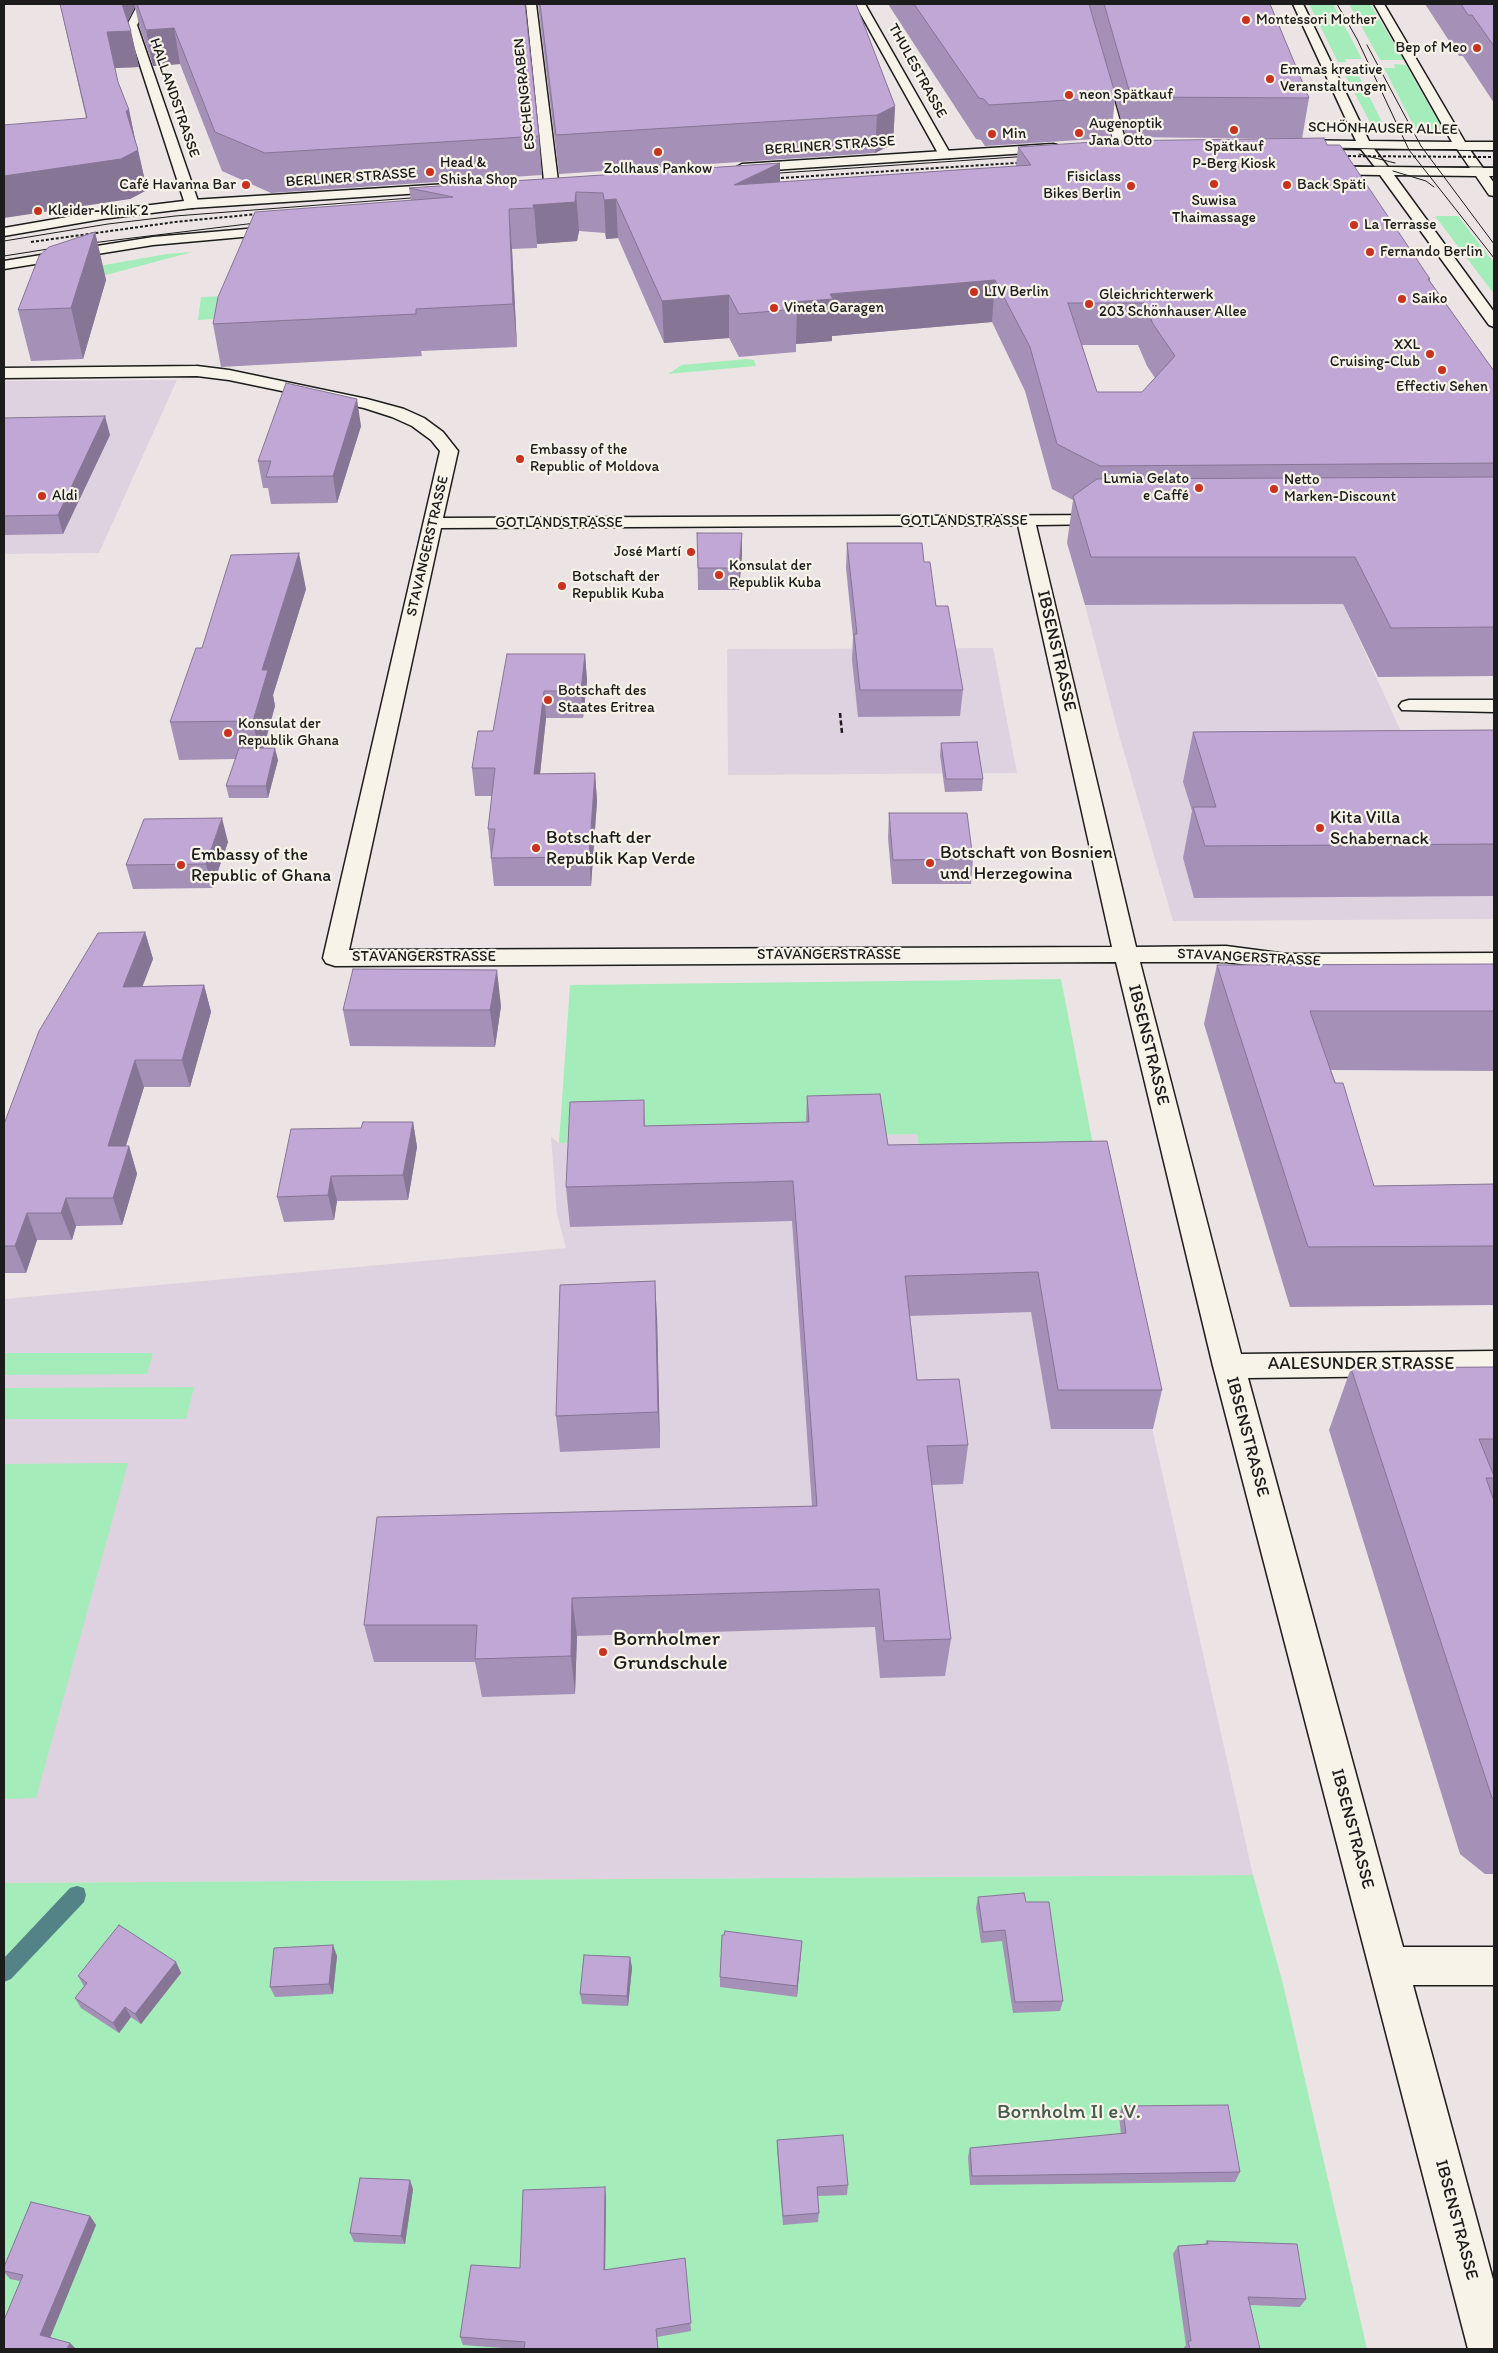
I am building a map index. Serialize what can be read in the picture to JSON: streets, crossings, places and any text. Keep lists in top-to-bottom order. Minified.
{"streets":{"street":["THULESTRASSE","ESCHENGRABEN","HALLANDSTRASSE","SCHÖNHAUSER ALLEE","BERLINER STRASSE","GOTLANDSTRASSE","STAVANGERSTRASSE","IBSENSTRASSE","AALESUNDER STRASSE"]},"crossings":[["THULESTRASSE","BERLINER STRASSE"],["HALLANDSTRASSE","BERLINER STRASSE"],["GOTLANDSTRASSE","STAVANGERSTRASSE"],["GOTLANDSTRASSE","IBSENSTRASSE"],["STAVANGERSTRASSE","IBSENSTRASSE"],["IBSENSTRASSE","AALESUNDER STRASSE"]],"parks":["Bornholm II e.V."],"places":["Montessori Mother","Bep of Meo","Emmas kreative Veranstaltungen","neon Spätkauf","Spätkauf P-Berg Kiosk","Augenoptik Jana Otto","Min","Zollhaus Pankow","Head & Shisha Shop","Suwisa Thaimassage","Café Havanna Bar","Back Späti","Fisiclass Bikes Berlin","Kleider-Klinik 2","La Terrasse","Fernando Berlin","LIV Berlin","Saiko","Gleichrichterwerk 203 Schönhauser Allee","Vineta Garagen","XXL Cruising-Club","Effectiv Sehen","Embassy of the Republic of Moldova","Lumia Gelato e Caffé","Netto Marken-Discount","Aldi","José Martí","Konsulat der Republik Kuba","Botschaft der Republik Kuba","Botschaft des Staates Eritrea","Konsulat der Republik Ghana","Kita Villa Schabernack","Botschaft der Republik Kap Verde","Botschaft von Bosnien und Herzegowina","Embassy of the Republic of Ghana","Bornholmer Grundschule"]}
